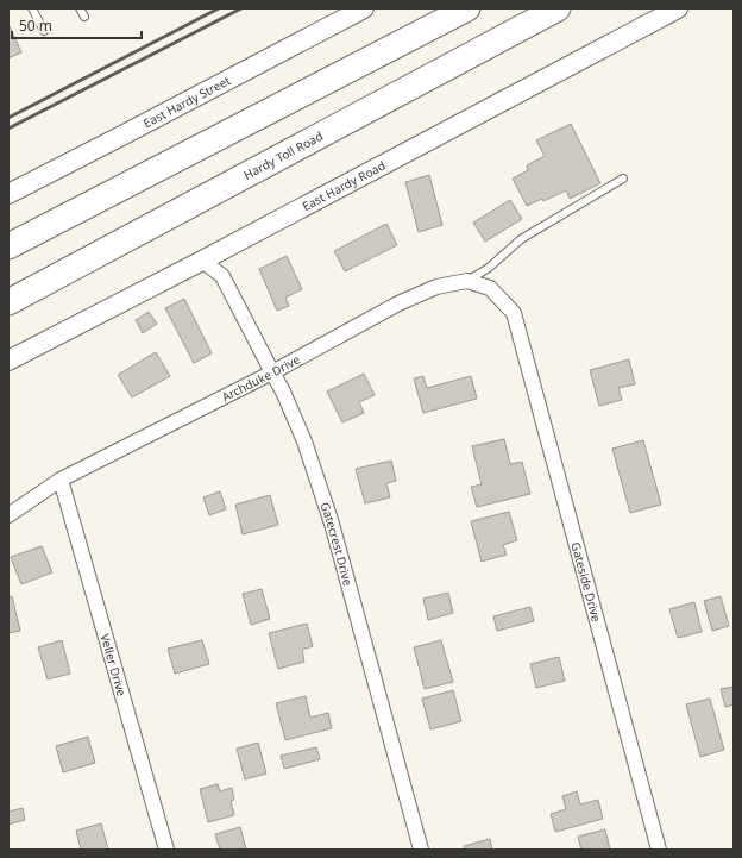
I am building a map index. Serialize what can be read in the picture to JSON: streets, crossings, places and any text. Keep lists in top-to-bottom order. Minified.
{"streets":{"highway":["Hardy Toll Road"],"main road":["East Hardy Street","East Hardy Road"],"street":["Archduke Drive","Gatecrest Drive","Gateside Drive","Veller Drive"]},"crossings":[["East Hardy Road","Gatecrest Drive"],["Archduke Drive","Gatecrest Drive"],["Archduke Drive","Gateside Drive"],["Archduke Drive","Veller Drive"]],"scale_bar":"50 m"}
